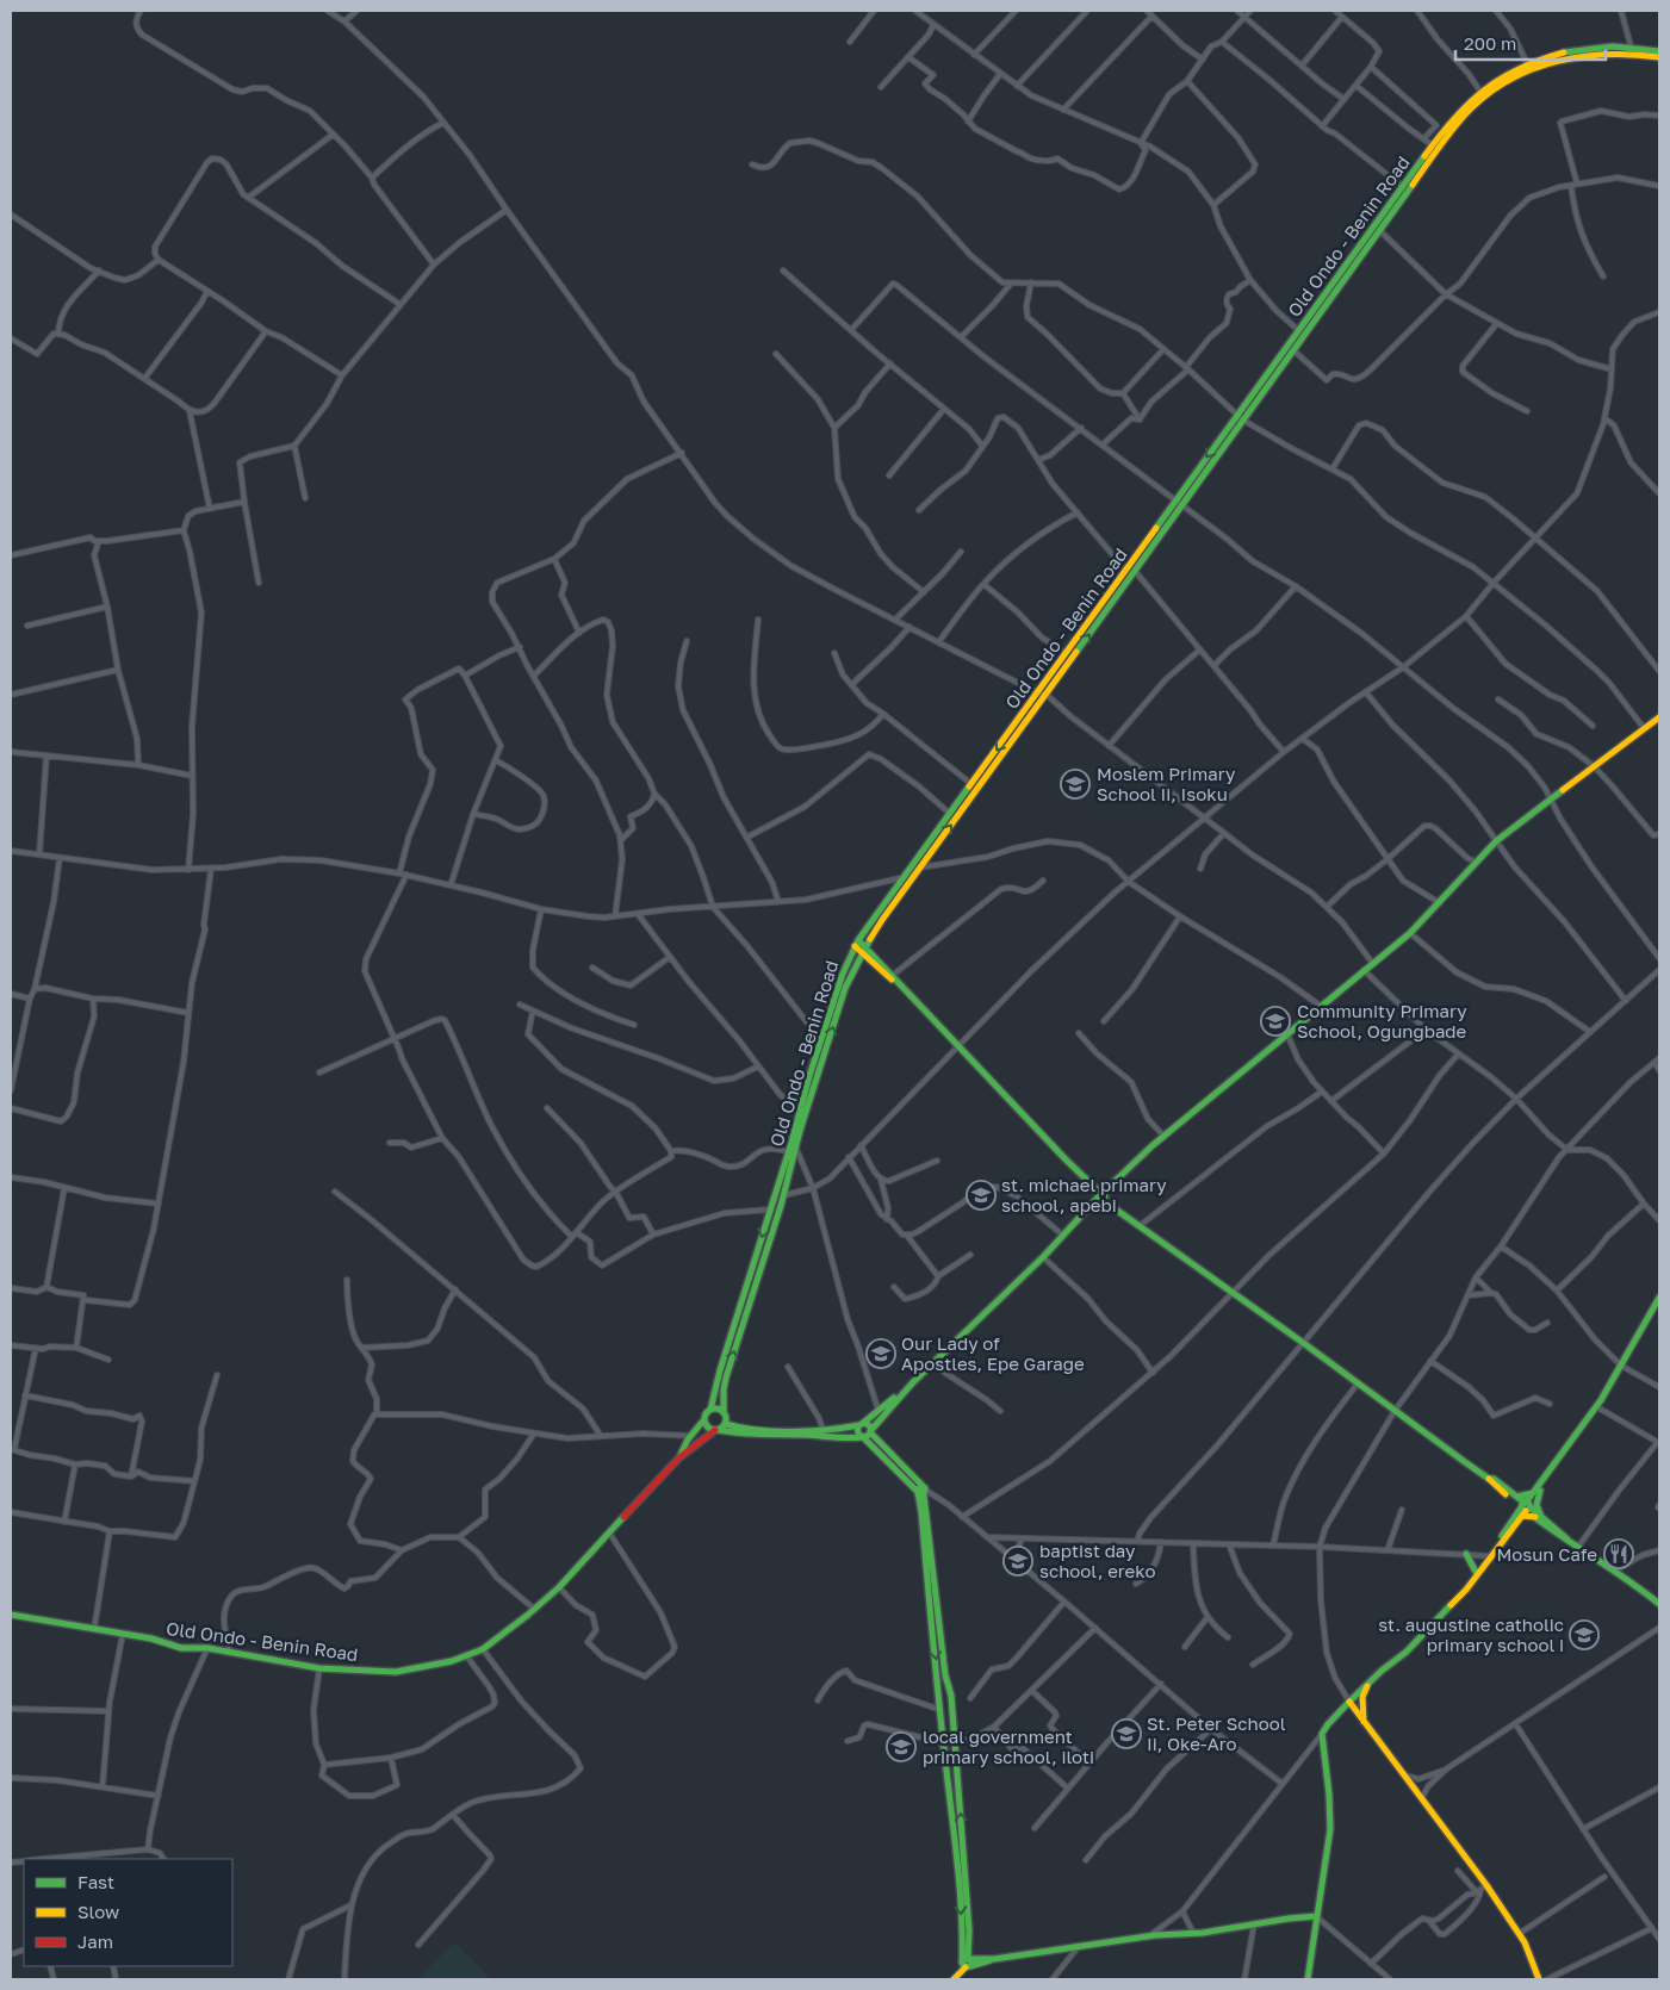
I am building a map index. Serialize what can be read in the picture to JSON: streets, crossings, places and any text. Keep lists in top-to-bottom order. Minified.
{"streets":{"main road":["Old Ondo - Benin Road"]},"places":{"school or university":["Moslem Primary School Ii, Isoku","Community Primary School, Ogungbade","st. michael primary school, apebi","Our Lady of Apostles, Epe Garage","baptist day school, ereko","st. augustine catholic primary school i","St. Peter School Ii, Oke-Aro","local government primary school, iloti"],"restaurant":["Mosun Cafe"]},"legend":["Fast","Slow","Jam"],"scale_bar":"200 m"}
